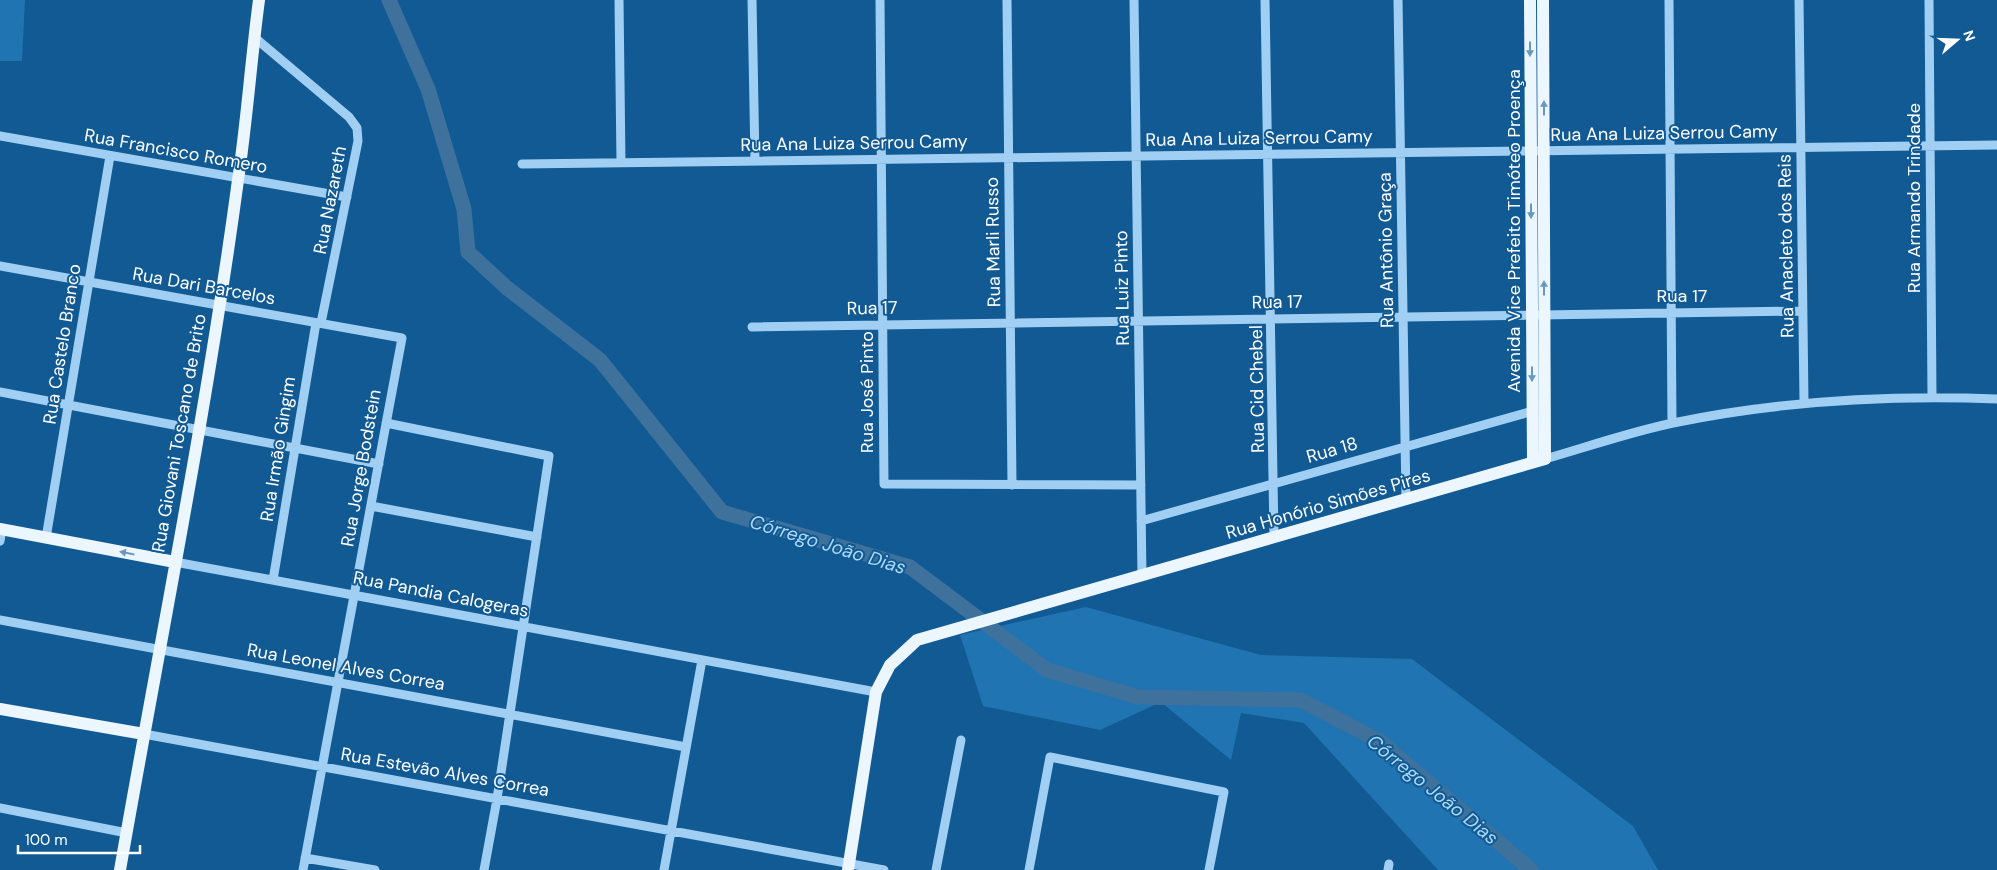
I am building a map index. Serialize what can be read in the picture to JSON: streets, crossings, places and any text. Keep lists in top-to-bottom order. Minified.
{"streets":{"main road":["Avenida Vice Prefeito Timóteo Proença","Rua Giovani Toscano de Brito","Rua Honório Simões Pires","Rua Pandia Calogeras","Rua Estevão Alves Correa"],"street":["Rua Ana Luiza Serrou Camy","Rua Francisco Romero","Rua Armando Trindade","Rua Nazareth","Rua Marli Russo","Rua Anacleto dos Reis","Rua Antônio Graça","Rua Dari Barcelos","Rua Luiz Pinto","Rua 17","Rua Castelo Branco","Rua Cid Chebel","Rua José Pinto","Rua Irmão Gingim","Rua 18","Rua Jorge Bodstein","Rua Leonel Alves Correa"]},"crossings":[["Rua Ana Luiza Serrou Camy","Rua Armando Trindade"],["Rua Ana Luiza Serrou Camy","Avenida Vice Prefeito Timóteo Proença"],["Rua Ana Luiza Serrou Camy","Rua Marli Russo"],["Rua Ana Luiza Serrou Camy","Rua Anacleto dos Reis"],["Rua Ana Luiza Serrou Camy","Rua Antônio Graça"],["Rua Ana Luiza Serrou Camy","Rua Luiz Pinto"],["Rua Ana Luiza Serrou Camy","Rua Cid Chebel"],["Rua Ana Luiza Serrou Camy","Rua José Pinto"],["Rua Francisco Romero","Rua Nazareth"],["Rua Francisco Romero","Rua Castelo Branco"],["Rua Francisco Romero","Rua Giovani Toscano de Brito"],["Rua Armando Trindade","Rua Honório Simões Pires"],["Rua Nazareth","Rua Dari Barcelos"],["Rua Nazareth","Rua Giovani Toscano de Brito"],["Rua Nazareth","Rua Irmão Gingim"],["Avenida Vice Prefeito Timóteo Proença","Rua 17"],["Avenida Vice Prefeito Timóteo Proença","Rua 18"],["Avenida Vice Prefeito Timóteo Proença","Rua Honório Simões Pires"],["Rua Marli Russo","Rua 17"],["Rua Marli Russo","Rua José Pinto"],["Rua Anacleto dos Reis","Rua 17"],["Rua Anacleto dos Reis","Rua Honório Simões Pires"],["Rua Antônio Graça","Rua 17"],["Rua Antônio Graça","Rua 18"],["Rua Antônio Graça","Rua Honório Simões Pires"],["Rua Dari Barcelos","Rua Castelo Branco"],["Rua Dari Barcelos","Rua Giovani Toscano de Brito"],["Rua Dari Barcelos","Rua Irmão Gingim"],["Rua Dari Barcelos","Rua Jorge Bodstein"],["Rua Luiz Pinto","Rua 17"],["Rua Luiz Pinto","Rua 18"],["Rua Luiz Pinto","Rua Honório Simões Pires"],["Rua 17","Rua Cid Chebel"],["Rua 17","Rua José Pinto"],["Rua Castelo Branco","Rua Pandia Calogeras"],["Rua Cid Chebel","Rua 18"],["Rua Cid Chebel","Rua Honório Simões Pires"],["Rua Giovani Toscano de Brito","Rua Pandia Calogeras"],["Rua Giovani Toscano de Brito","Rua Leonel Alves Correa"],["Rua Giovani Toscano de Brito","Rua Estevão Alves Correa"],["Rua Irmão Gingim","Rua Pandia Calogeras"],["Rua Jorge Bodstein","Rua Pandia Calogeras"],["Rua Jorge Bodstein","Rua Leonel Alves Correa"],["Rua Jorge Bodstein","Rua Estevão Alves Correa"],["Rua Honório Simões Pires","Rua Pandia Calogeras"],["Rua Honório Simões Pires","Rua Estevão Alves Correa"]],"water":["Córrego João Dias"],"scale_bar":"100 m","north":"right"}
